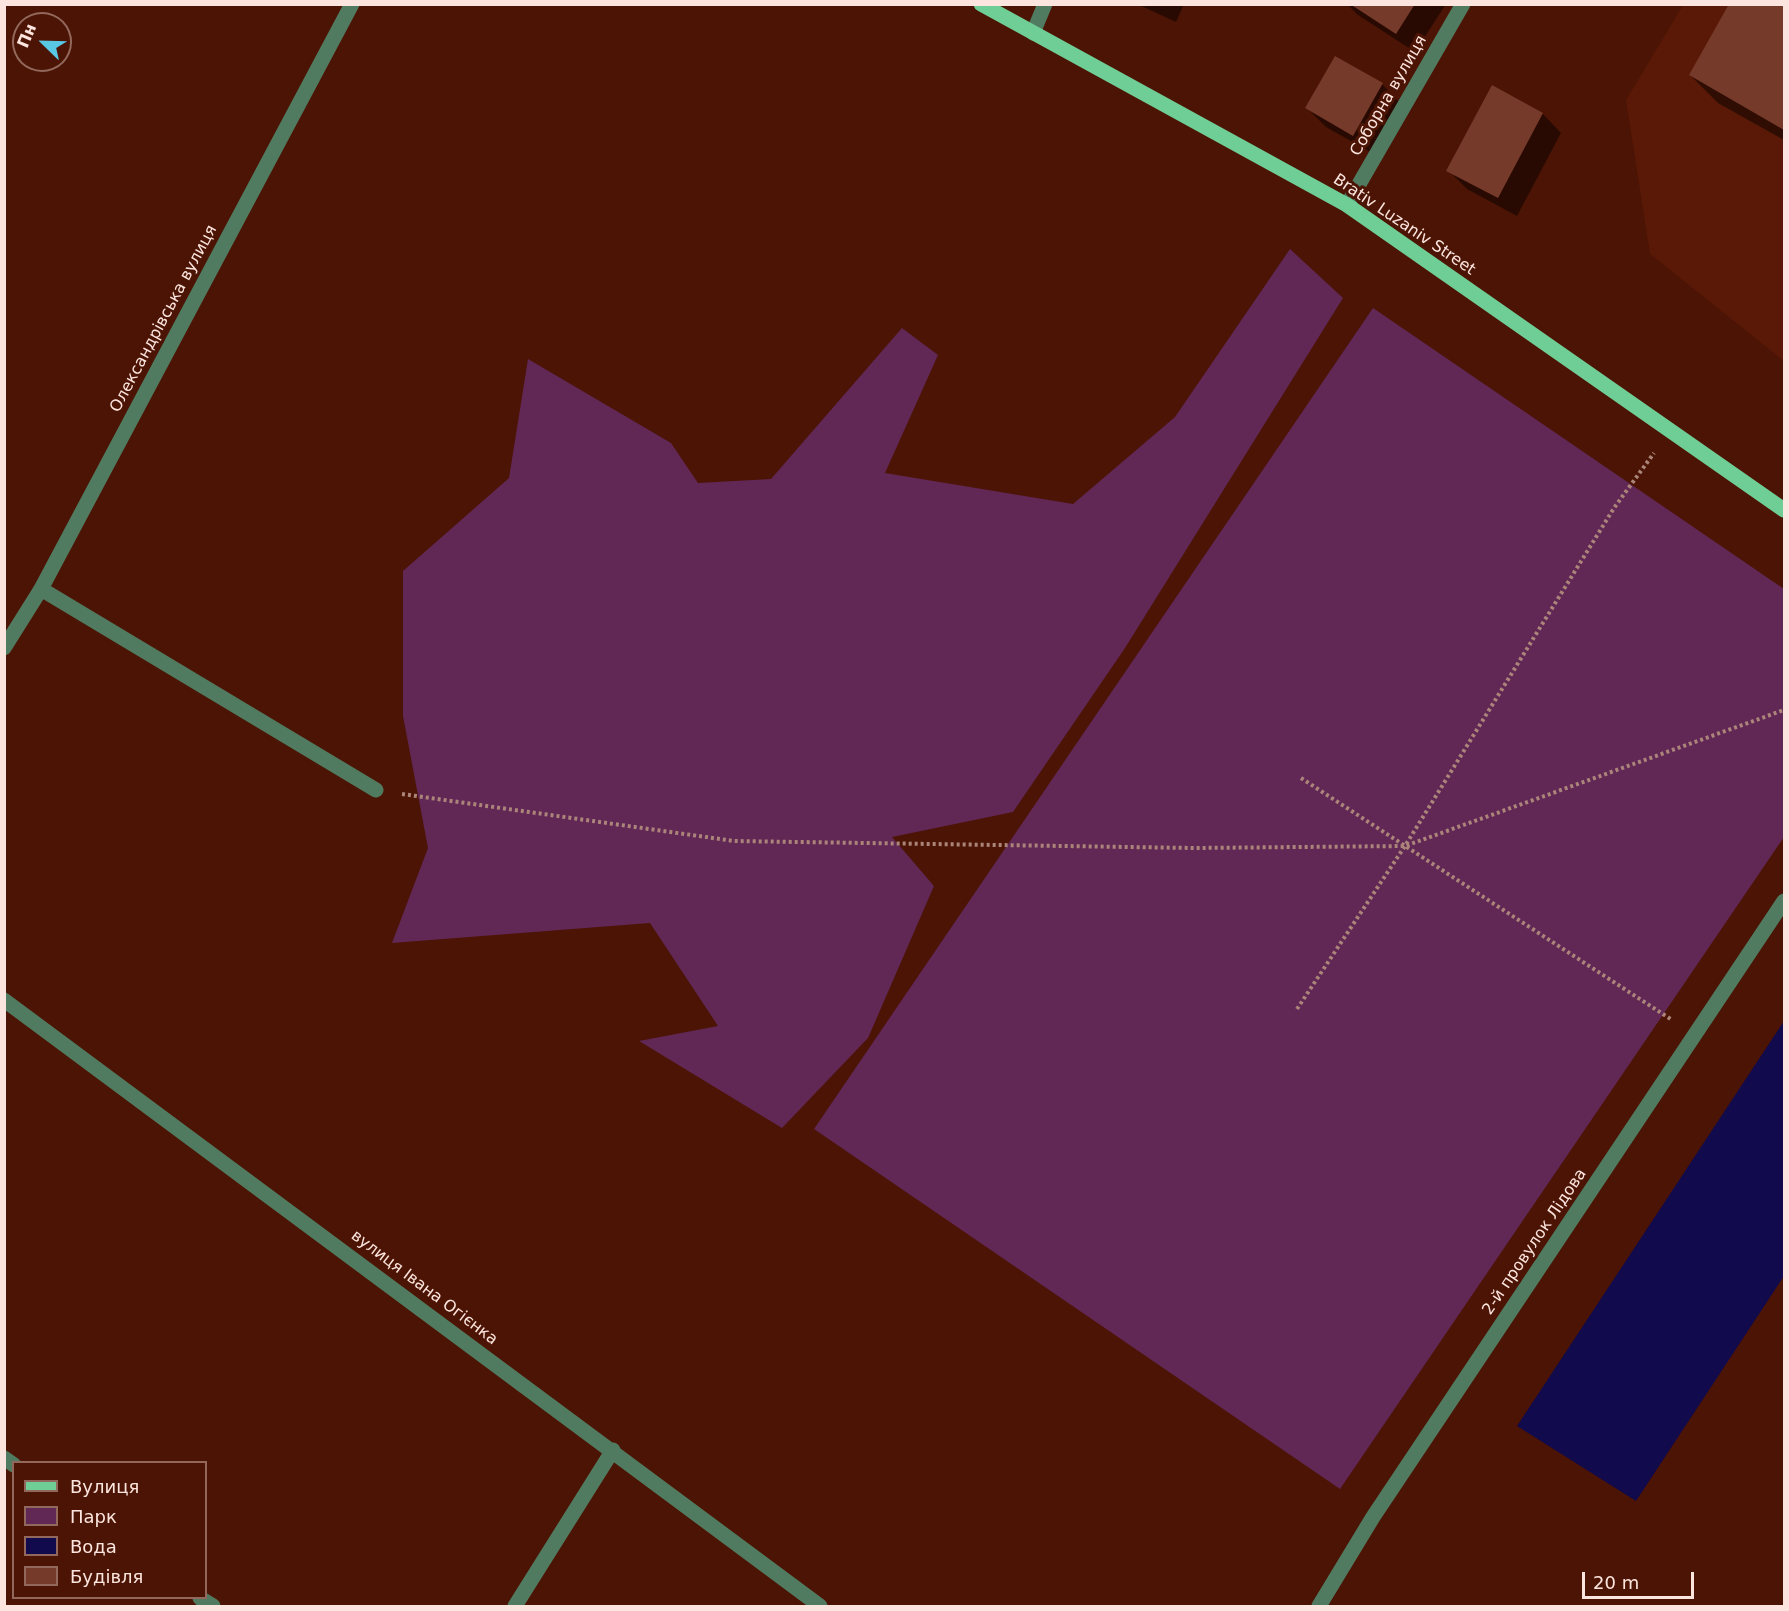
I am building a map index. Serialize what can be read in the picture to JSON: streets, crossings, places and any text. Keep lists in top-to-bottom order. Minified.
{"streets":{"main road":["Brativ Luzaniv Street"],"street":["Соборна вулиця","Олександрівська вулиця","2-й провулок Лідова","вулиця Івана Огієнка"]},"crossings":[["Соборна вулиця","Brativ Luzaniv Street"]],"legend":["Вулиця","Парк","Вода","Будівля"],"scale_bar":"20 m","north":"top left"}
